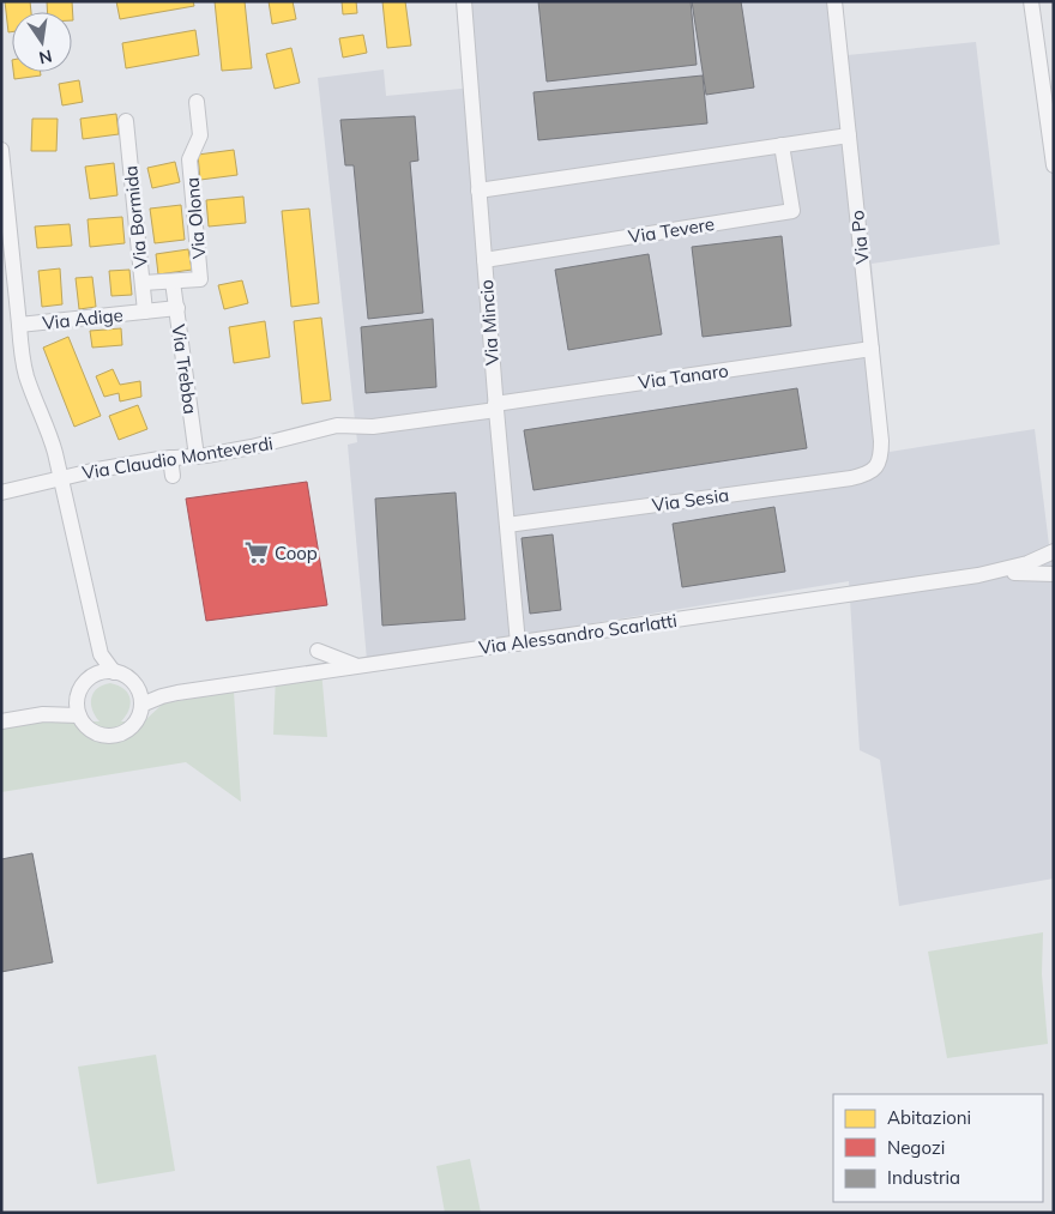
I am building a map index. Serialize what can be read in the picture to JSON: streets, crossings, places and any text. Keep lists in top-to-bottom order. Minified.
{"streets":{"street":["Via Bormida","Via Olona","Via Tevere","Via Po","Via Adige","Via Mincio","Via Trebba","Via Tanaro","Via Claudio Monteverdi","Via Sesia","Via Alessandro Scarlatti"]},"crossings":[["Via Bormida","Via Olona"],["Via Bormida","Via Adige"],["Via Olona","Via Trebba"],["Via Tevere","Via Mincio"],["Via Po","Via Tanaro"],["Via Po","Via Sesia"],["Via Adige","Via Trebba"],["Via Mincio","Via Tanaro"],["Via Mincio","Via Claudio Monteverdi"],["Via Mincio","Via Sesia"],["Via Mincio","Via Alessandro Scarlatti"],["Via Trebba","Via Claudio Monteverdi"],["Via Tanaro","Via Claudio Monteverdi"]],"places":{"supermarket":["Coop"]},"legend":["Abitazioni","Negozi","Industria"],"north":"bottom"}
